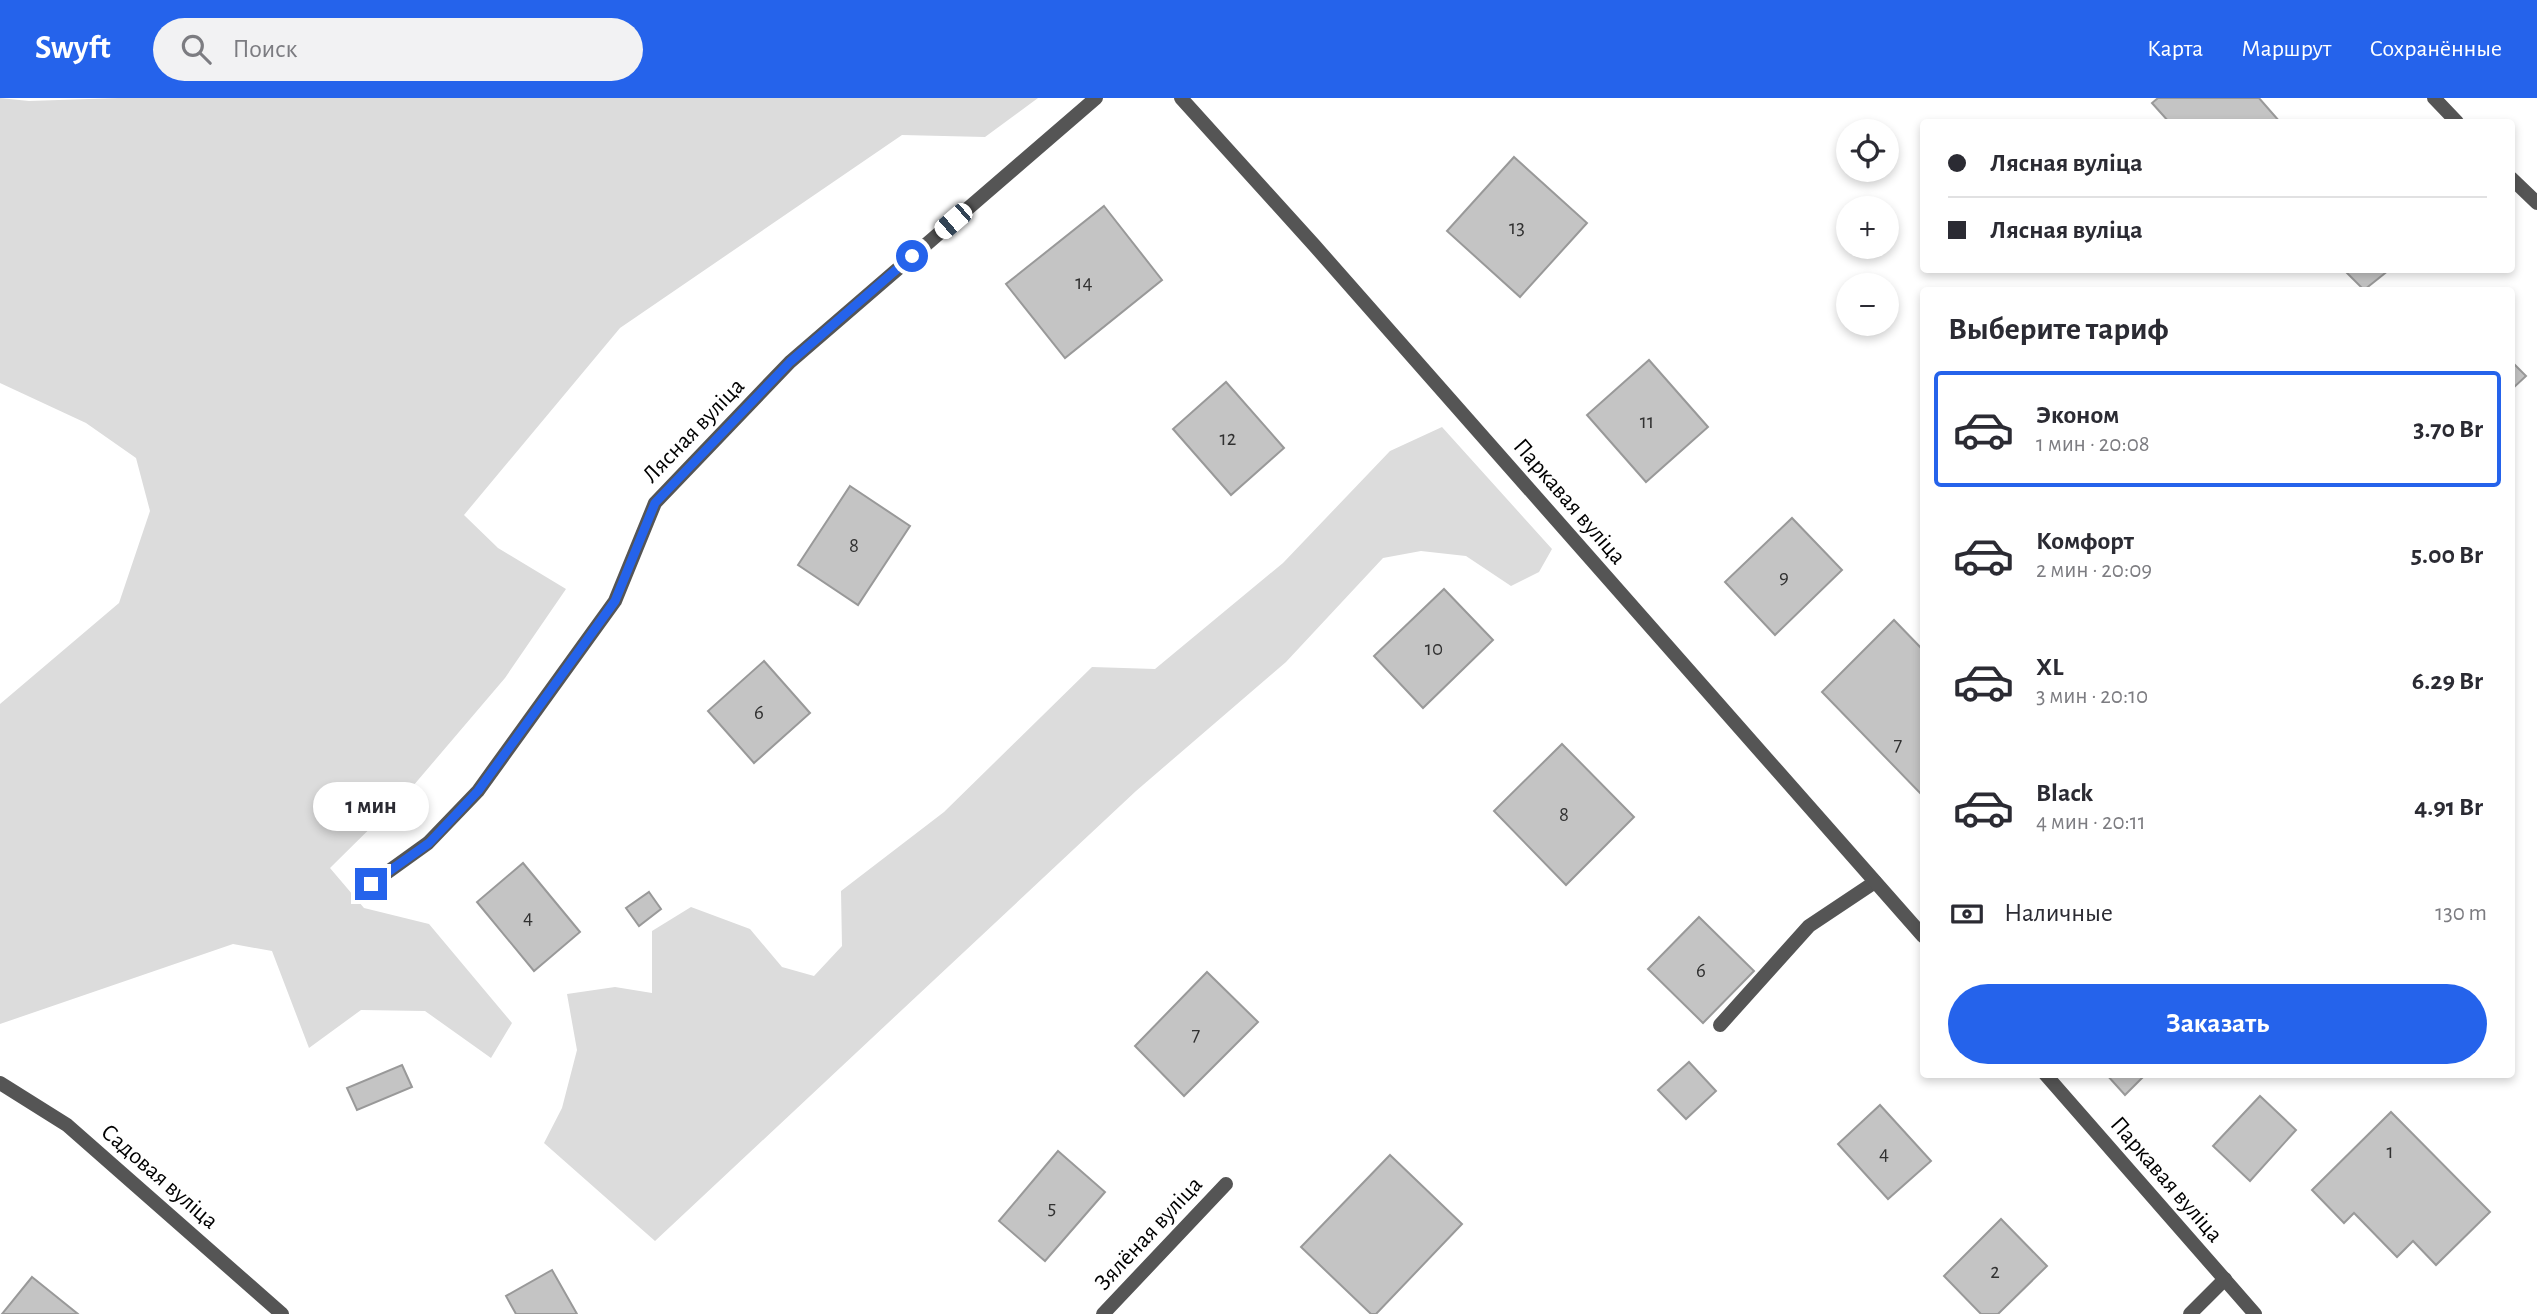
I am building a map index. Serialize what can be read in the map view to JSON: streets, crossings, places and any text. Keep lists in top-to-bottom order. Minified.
{"streets":{"street":["Лясная вуліца","Паркавая вуліца","Садовая вуліца","Зялёная вуліца"]},"house_numbers":["13","14","11","12","8","9","10","6","7","8","4","6","7","1","4","5","2"],"page":{"header":"Swyft","search":"Поиск","nav":["Карта","Маршрут","Сохранённые"],"map_buttons":["+","−"],"banner":["Лясная вуліца","Лясная вуліца"],"heading":"Выберите тариф","list":[{"name":"Эконом","note":"1 мин · 20:08","value":"3.70 Br"},{"name":"Комфорт","note":"2 мин · 20:09","value":"5.00 Br"},{"name":"XL","note":"3 мин · 20:10","value":"6.29 Br"},{"name":"Black","note":"4 мин · 20:11","value":"4.91 Br"}],"bubble":"1 мин","pay":["Наличные","130 m"],"buttons":"Заказать"}}
